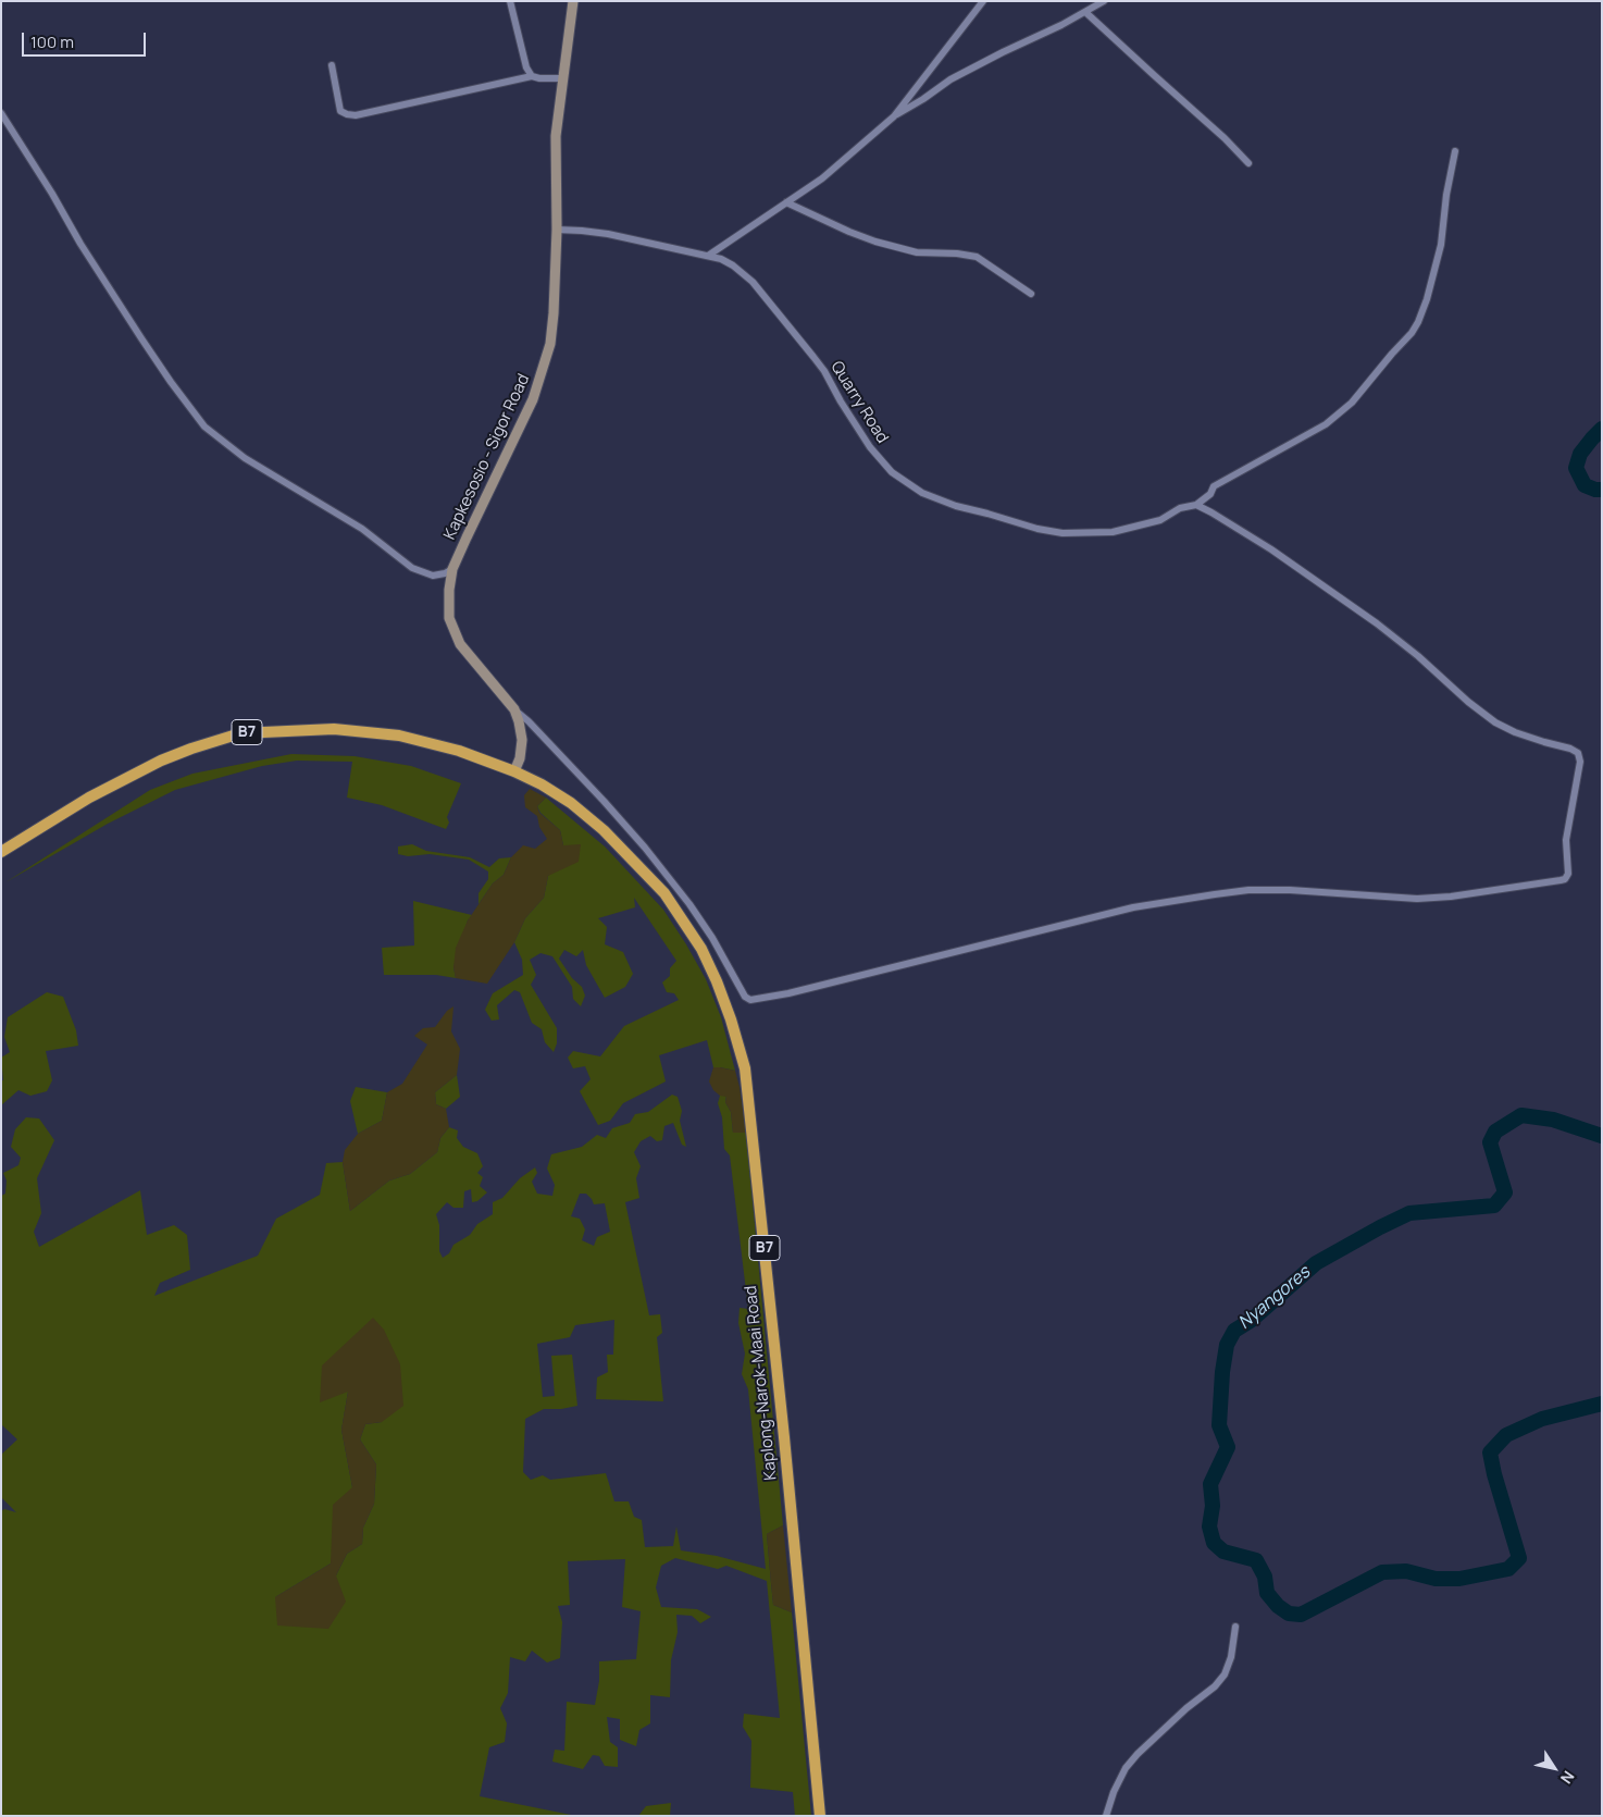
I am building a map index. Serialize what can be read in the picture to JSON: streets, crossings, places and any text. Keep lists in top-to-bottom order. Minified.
{"streets":{"highway":["B7","Kaplong-Narok-Maai Road"],"main road":["Kapkesosio - Sigor Road"],"street":["Quarry Road"]},"crossings":[["Quarry Road","Kapkesosio - Sigor Road"],["Kapkesosio - Sigor Road","Kaplong-Narok-Maai Road"]],"water":["Nyangores"],"scale_bar":"100 m","north":"bottom right"}
